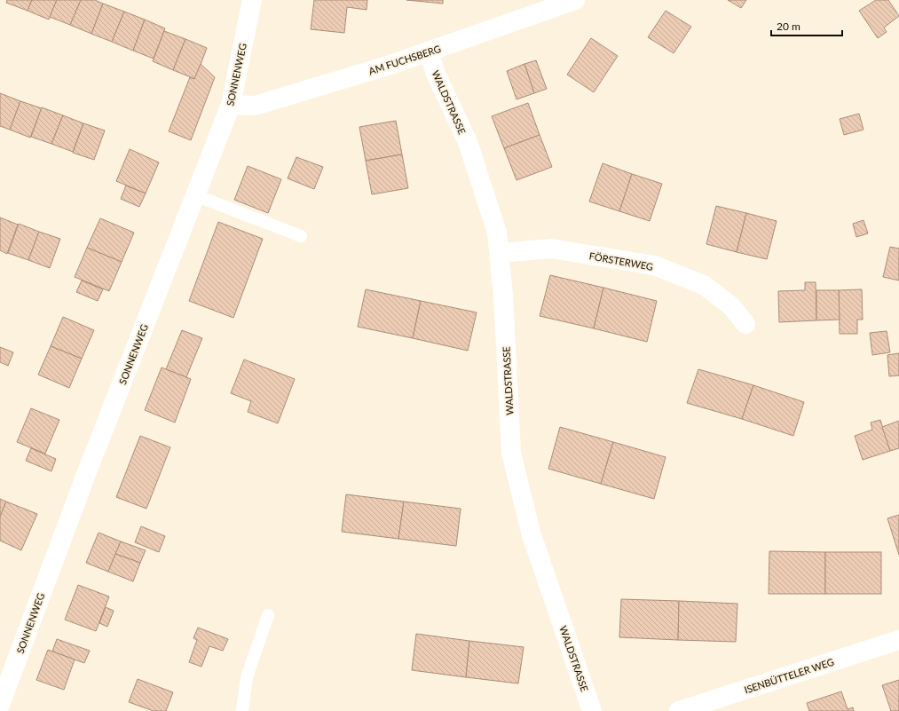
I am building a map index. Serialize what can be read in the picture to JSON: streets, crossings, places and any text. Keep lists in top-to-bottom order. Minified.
{"streets":{"street":["AM FUCHSBERG","SONNENWEG","WALDSTRASSE","FÖRSTERWEG","ISENBÜTTELER WEG"]},"crossings":[["AM FUCHSBERG","SONNENWEG"],["AM FUCHSBERG","WALDSTRASSE"],["WALDSTRASSE","FÖRSTERWEG"]],"scale_bar":"20 m"}
